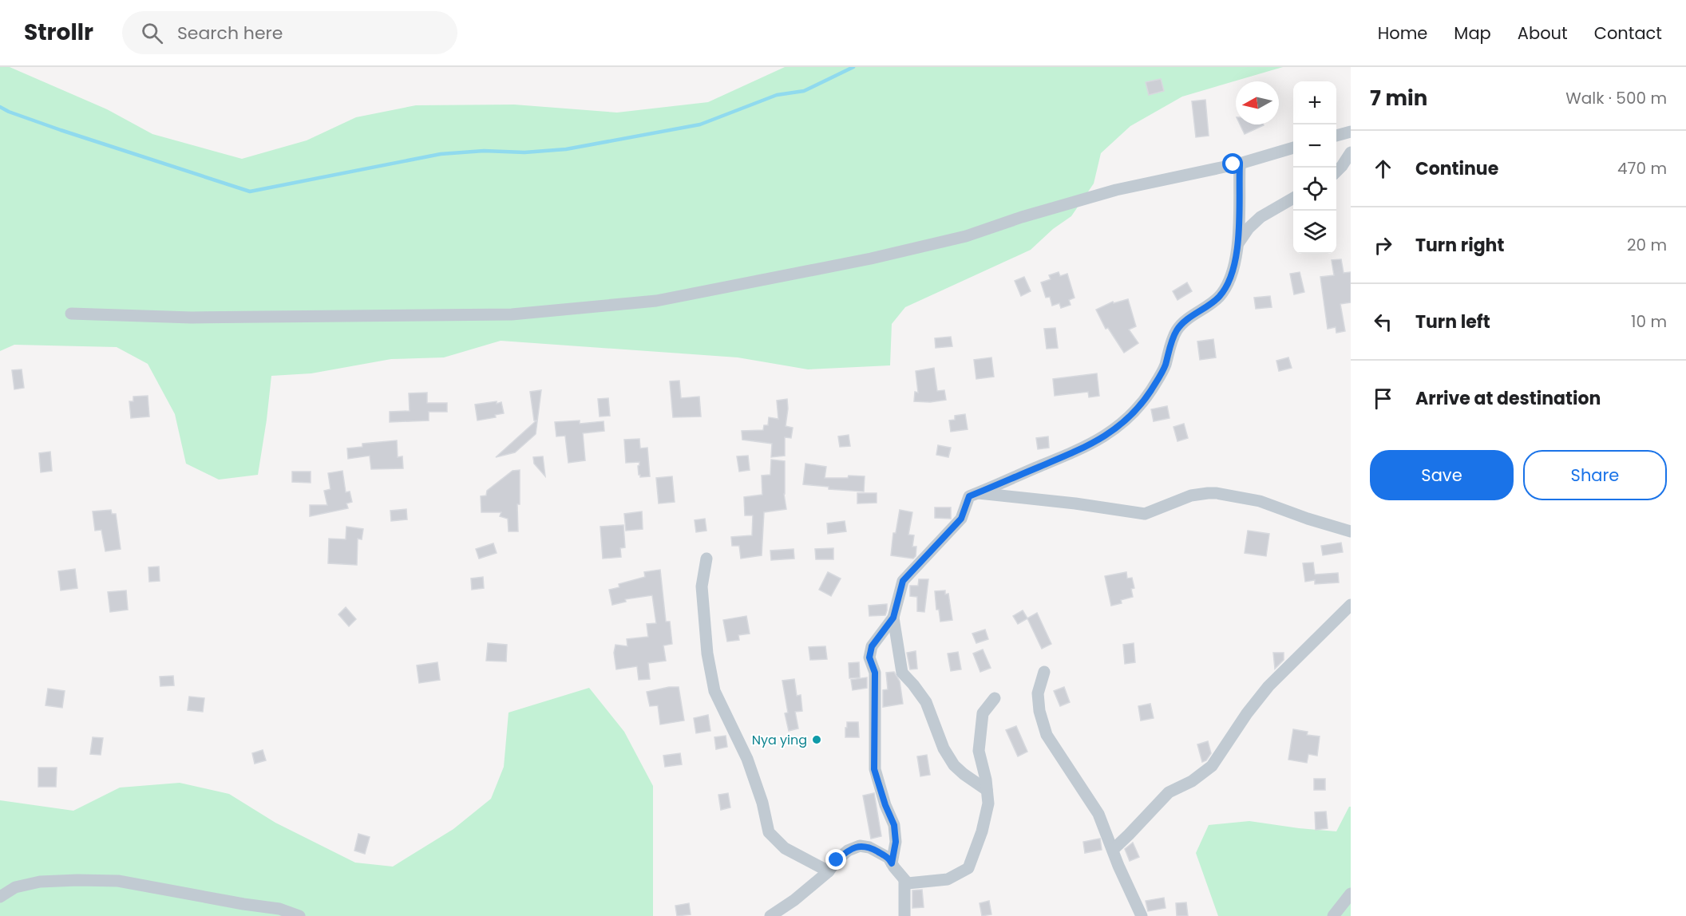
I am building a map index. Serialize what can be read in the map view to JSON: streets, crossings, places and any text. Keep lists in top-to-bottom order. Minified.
{"places":["Nya ying"],"north":"left","page":{"header":"Strollr","search":"Search here","nav":["Home","Map","About","Contact"],"heading":["7 min","Walk · 500 m"],"map_buttons":["+","−"],"list":[["Continue","470 m"],["Turn right","20 m"],["Turn left","10 m"],"Arrive at destination"],"buttons":["Save","Share"]}}
